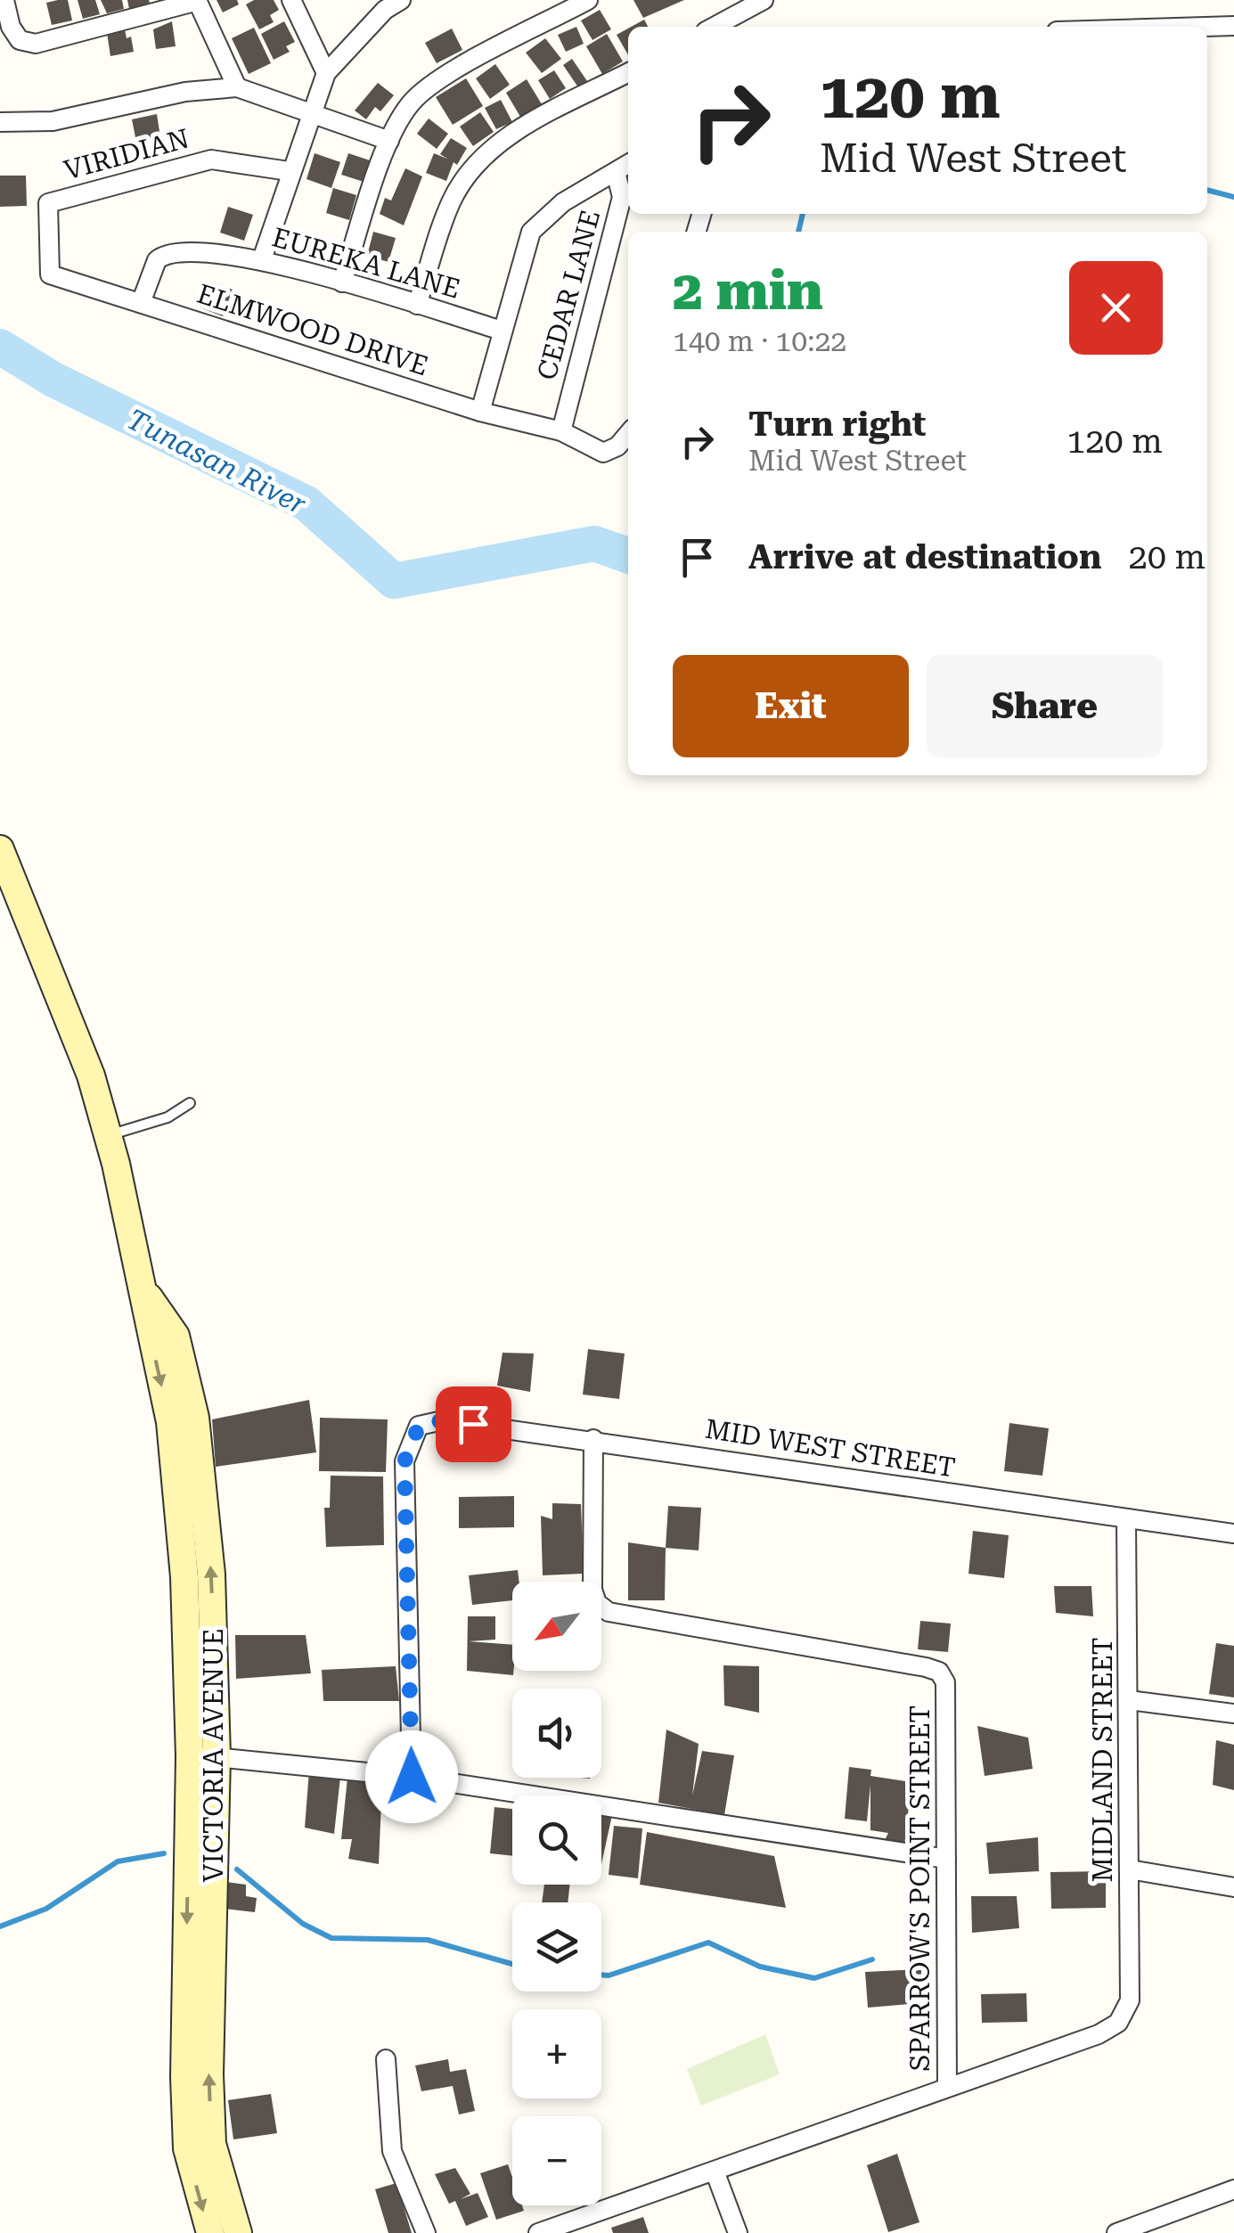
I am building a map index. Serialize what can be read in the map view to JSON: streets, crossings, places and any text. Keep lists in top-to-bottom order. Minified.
{"streets":{"main road":["VICTORIA AVENUE"],"street":["VIRIDIAN","EUREKA LANE","CEDAR LANE","ELMWOOD DRIVE","MID WEST STREET","MIDLAND STREET","SPARROW'S POINT STREET"]},"crossings":[["VIRIDIAN","ELMWOOD DRIVE"],["EUREKA LANE","ELMWOOD DRIVE"],["CEDAR LANE","ELMWOOD DRIVE"],["MID WEST STREET","MIDLAND STREET"],["MID WEST STREET","SPARROW'S POINT STREET"],["MIDLAND STREET","SPARROW'S POINT STREET"]],"water":["Tunasan River"],"north":"bottom left","page":{"turn":["120 m","Mid West Street"],"heading":["2 min","140 m · 10:22"],"list":[{"name":"Turn right","note":"Mid West Street","value":"120 m"},{"name":"Arrive at destination","value":"20 m"}],"buttons":["Exit","Share"],"map_buttons":["+","−"]}}
